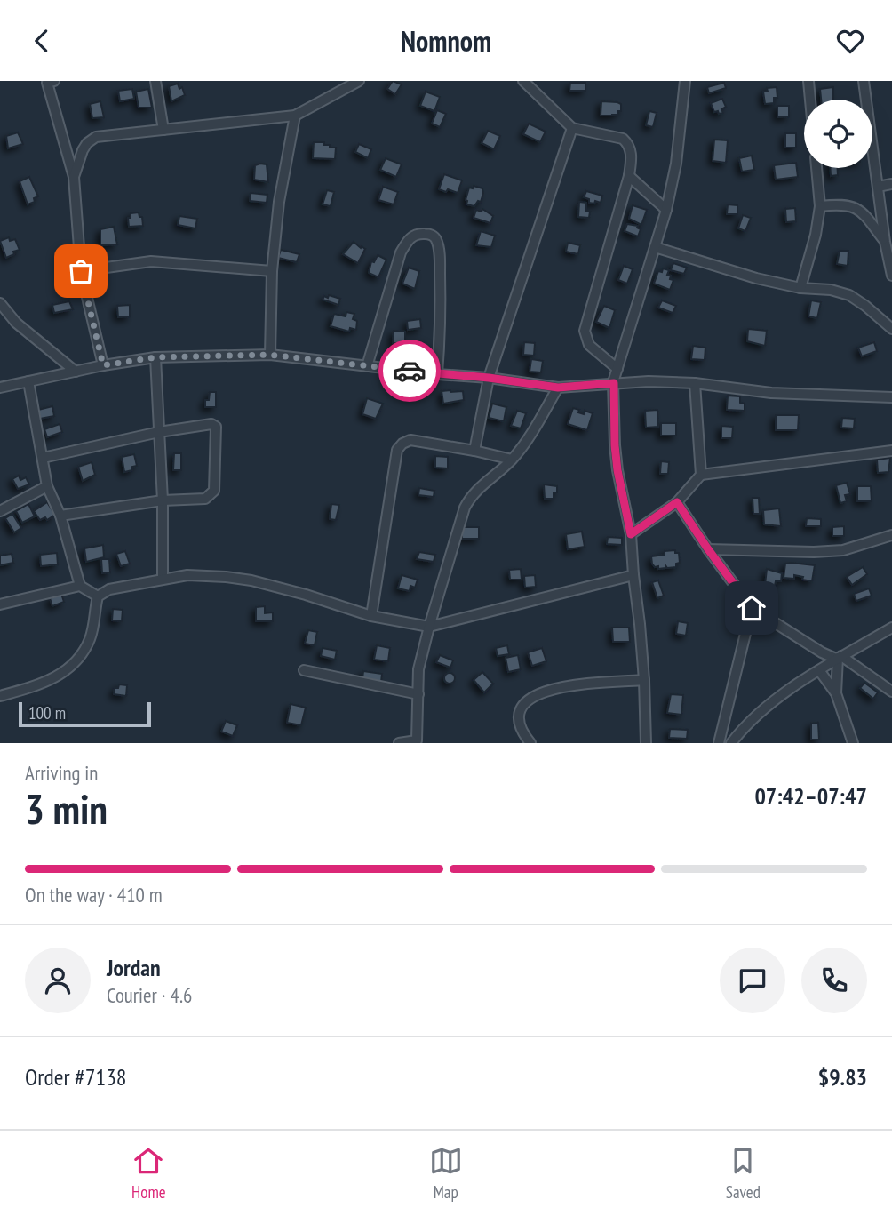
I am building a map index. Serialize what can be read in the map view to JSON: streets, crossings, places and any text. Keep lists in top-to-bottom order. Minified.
{"scale_bar":"100 m","page":{"header":"Nomnom","scale":"100 m","heading":["3 min","Arriving in","07:42–07:47"],"panel":["Jordan","Courier · 4.6","Order #7138","$9.83"],"bar":"On the way · 410 m","tabs":["Home","Map","Saved"]}}
